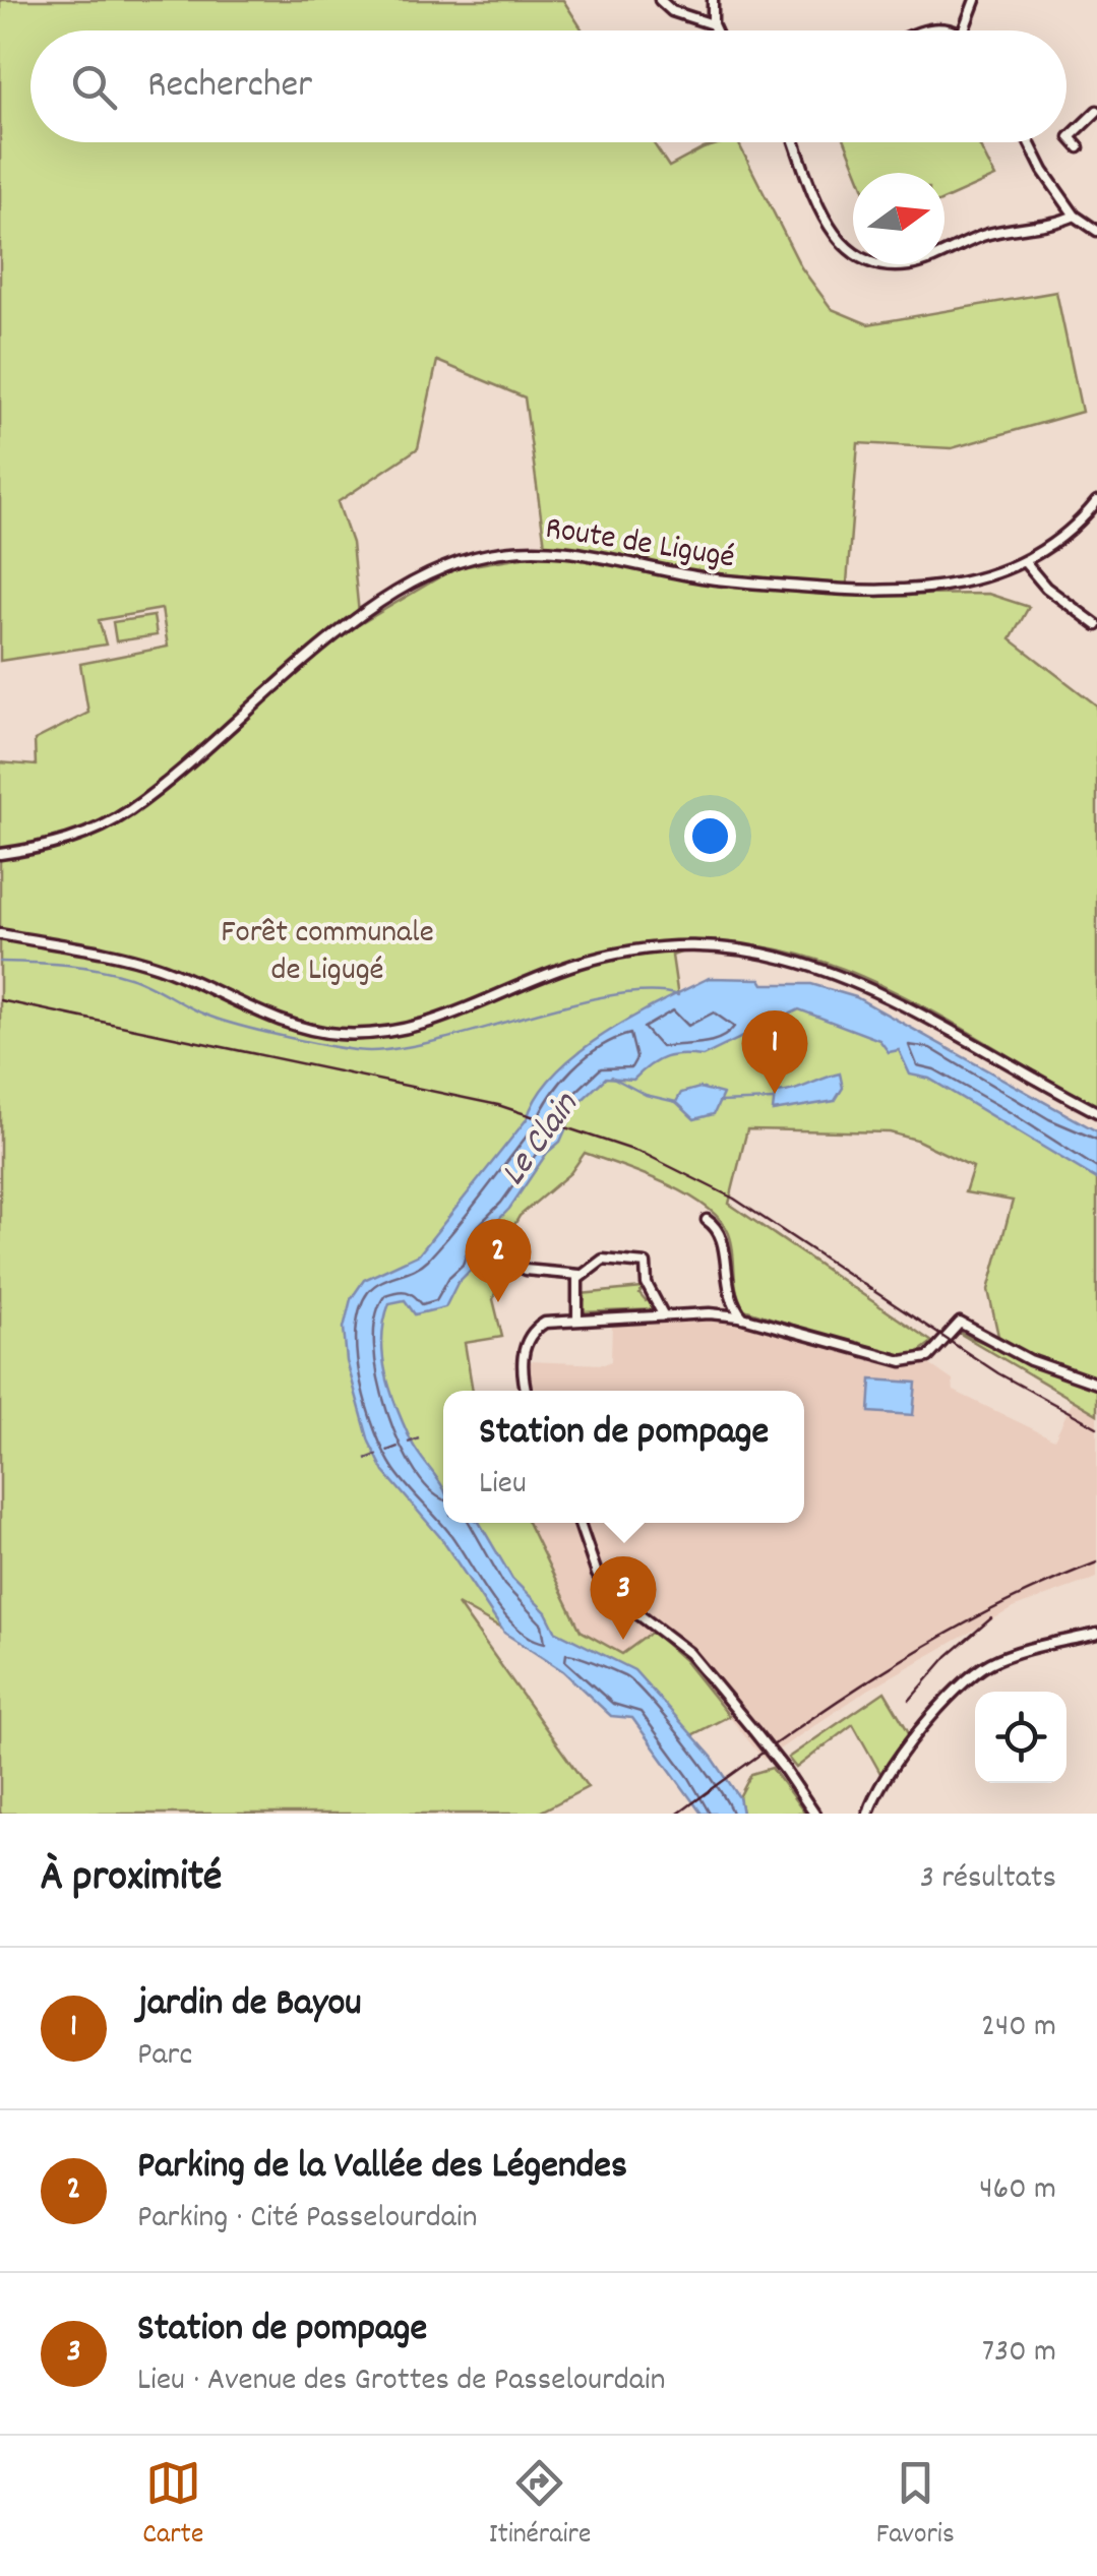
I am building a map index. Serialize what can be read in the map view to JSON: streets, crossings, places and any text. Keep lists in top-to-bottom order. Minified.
{"streets":{"street":["Route de Ligugé"]},"water":["Le Clain"],"parks":["Forêt communale de Ligugé"],"north":"right","page":{"search":"Rechercher","pins":["1","2","3"],"popup":["Station de pompage","Lieu"],"heading":["À proximité","3 résultats"],"list":[{"mark":"1","name":"jardin de Bayou","note":"Parc","value":"240 m"},{"mark":"2","name":"Parking de la Vallée des Légendes","note":"Parking · Cité Passelourdain","value":"460 m"},{"mark":"3","name":"Station de pompage","note":"Lieu · Avenue des Grottes de Passelourdain","value":"730 m"}],"nav":["Carte","Itinéraire","Favoris"]}}
